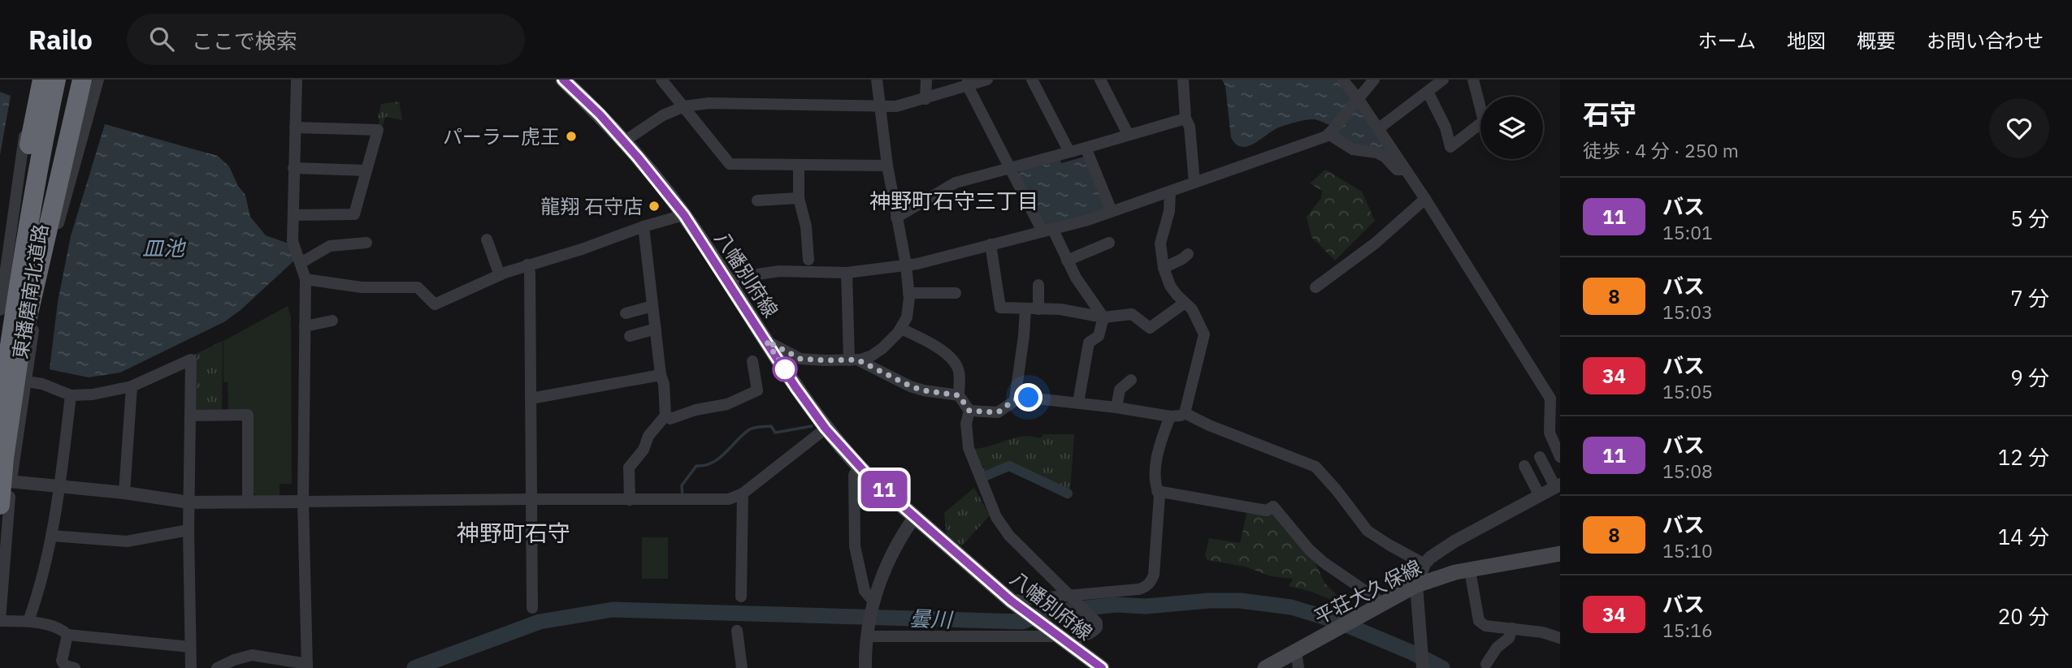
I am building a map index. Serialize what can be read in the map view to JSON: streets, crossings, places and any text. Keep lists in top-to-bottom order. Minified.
{"streets":{"highway":["東播磨南北道路"],"main road":["八幡別府線","平荘大久保線"]},"districts":["神野町石守三丁目","神野町石守"],"water":["皿池","曇川"],"places":["パーラー虎王","龍翔 石守店"],"lines":["bus line 11"],"page":{"header":"Railo","search":"ここで検索","nav":["ホーム","地図","概要","お問い合わせ"],"on_map":"11","heading":["石守","徒歩 · 4 分 · 250 m"],"list":[{"mark":"11","name":"バス","note":"15:01","value":"5 分"},{"mark":"8","name":"バス","note":"15:03","value":"7 分"},{"mark":"34","name":"バス","note":"15:05","value":"9 分"},{"mark":"11","name":"バス","note":"15:08","value":"12 分"},{"mark":"8","name":"バス","note":"15:10","value":"14 分"},{"mark":"34","name":"バス","note":"15:16","value":"20 分"}]}}
